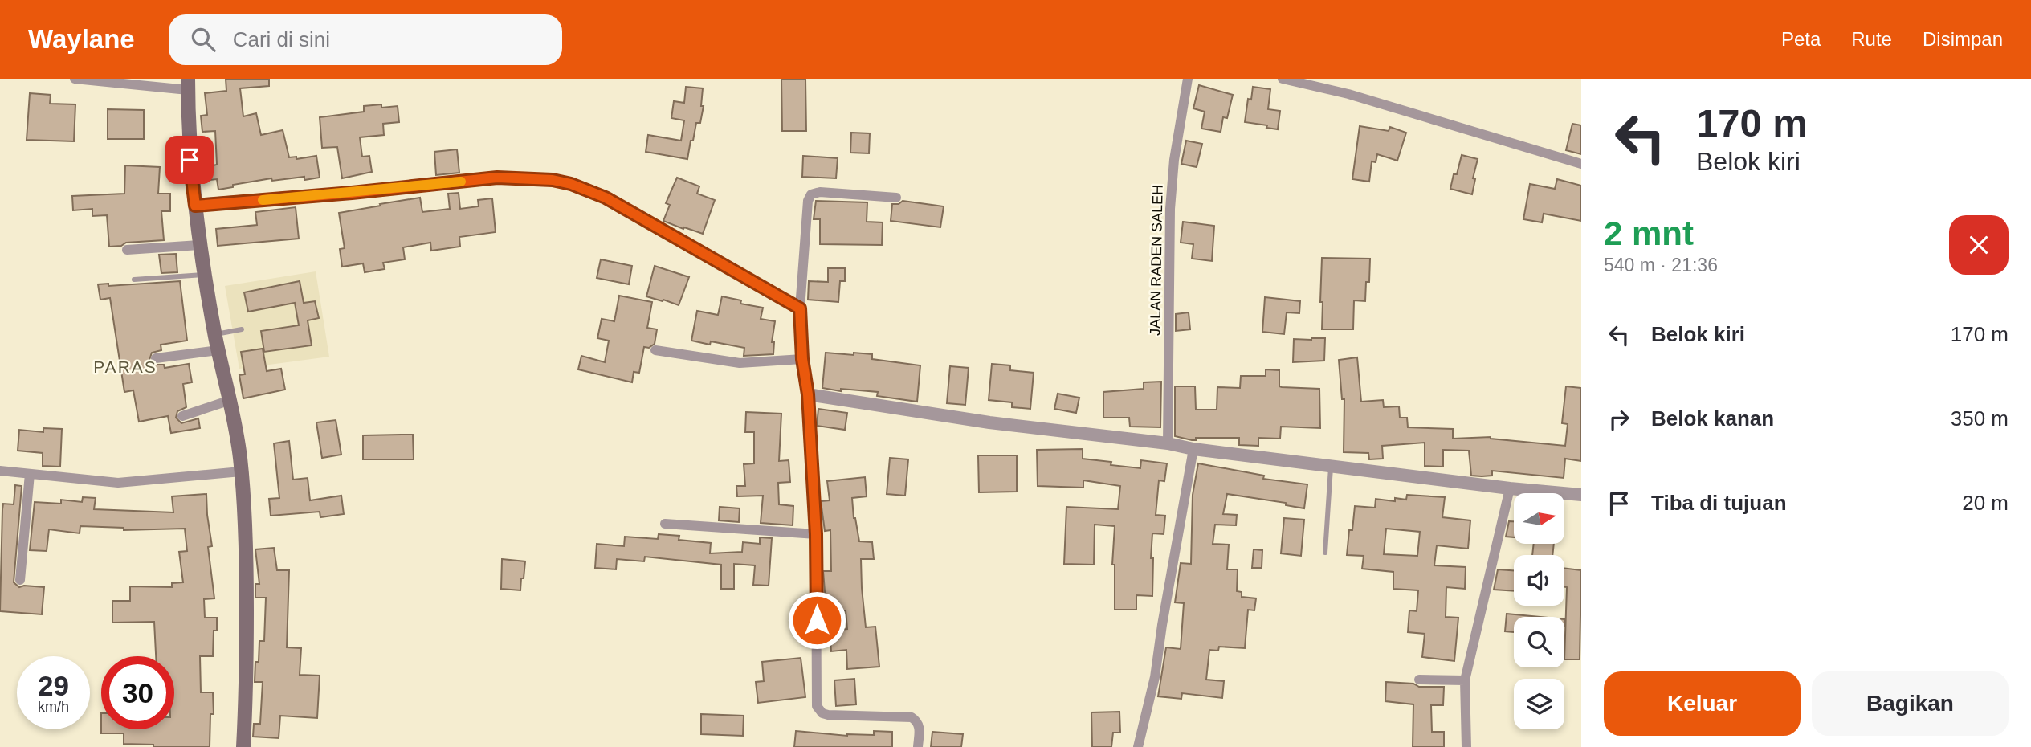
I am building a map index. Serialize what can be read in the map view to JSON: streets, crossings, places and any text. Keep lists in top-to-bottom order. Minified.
{"streets":{"street":["JALAN RADEN SALEH"]},"districts":["PARAS"],"north":"right","page":{"header":"Waylane","search":"Cari di sini","nav":["Peta","Rute","Disimpan"],"turn":["170 m","Belok kiri"],"heading":["2 mnt","540 m · 21:36"],"list":[{"name":"Belok kiri","value":"170 m"},{"name":"Belok kanan","value":"350 m"},{"name":"Tiba di tujuan","value":"20 m"}],"speed":"29 km/h","limit":"30","buttons":["Keluar","Bagikan"]}}
